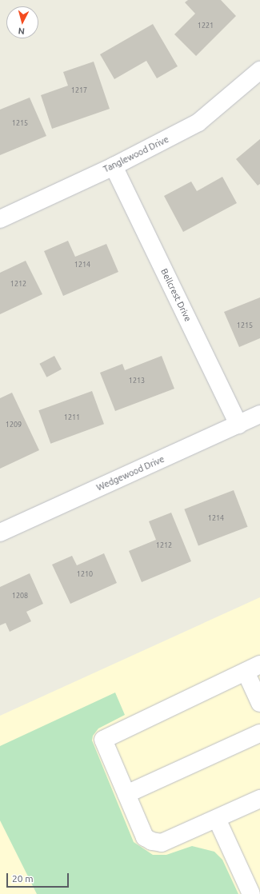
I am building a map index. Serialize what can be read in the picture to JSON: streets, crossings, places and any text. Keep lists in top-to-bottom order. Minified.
{"streets":{"street":["Tanglewood Drive","Bellcrest Drive","Wedgewood Drive"]},"crossings":[["Tanglewood Drive","Bellcrest Drive"],["Bellcrest Drive","Wedgewood Drive"]],"house_numbers":["1221","1217","1215","1214","1212","1215","1213","1211","1209","1214","1212","1210","1208"],"scale_bar":"20 m","north":"bottom"}
